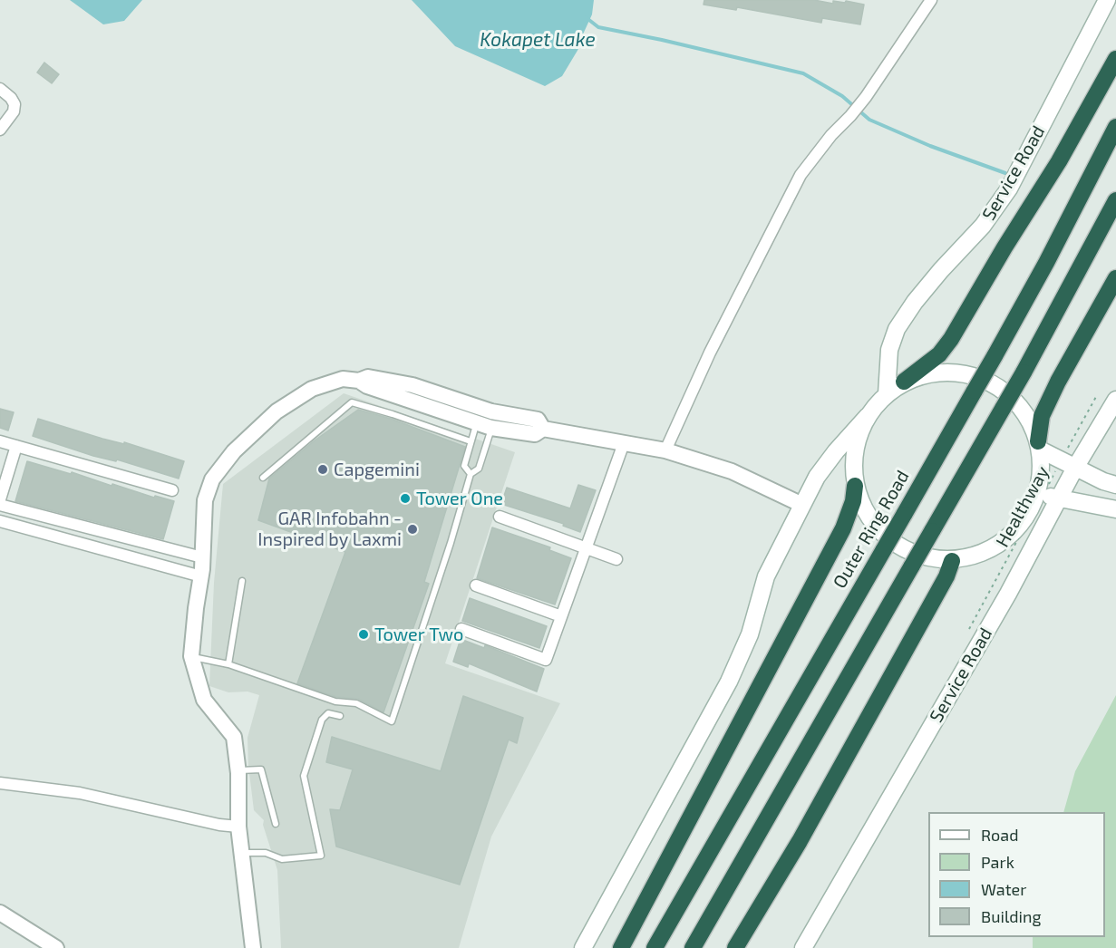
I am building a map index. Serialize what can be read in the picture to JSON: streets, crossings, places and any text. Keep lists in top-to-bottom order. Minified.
{"streets":{"highway":["Outer Ring Road"],"main road":["Service Road"],"path":["Healthway"]},"crossings":[["Service Road","Healthway"]],"water":["Kokapet Lake"],"places":["Capgemini","Tower One","GAR Infobahn - Inspired by Laxmi","Tower Two"],"legend":["Road","Park","Water","Building"]}
